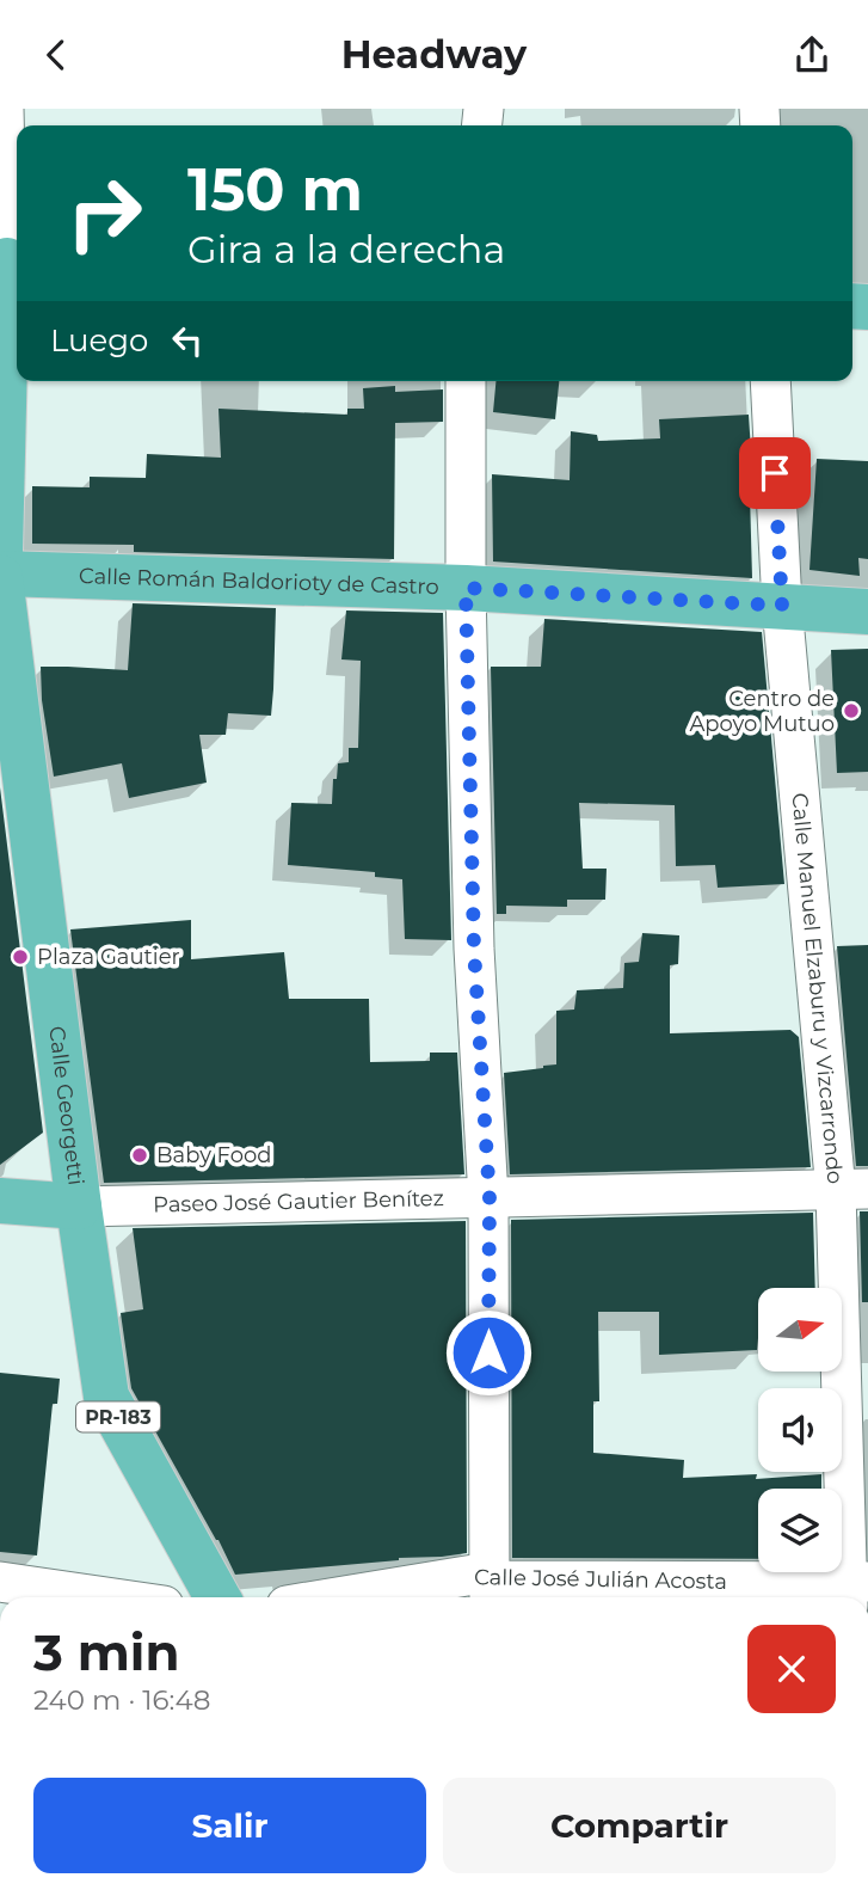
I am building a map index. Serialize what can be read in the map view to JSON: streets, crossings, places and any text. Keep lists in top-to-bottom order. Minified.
{"streets":{"main road":["Calle Román Baldorioty de Castro","Calle Georgetti","PR-183"],"street":["Calle Manuel Elzaburu y Vizcarrondo","Paseo José Gautier Benítez","Calle José Julián Acosta"]},"crossings":[["Calle Román Baldorioty de Castro","Calle Manuel Elzaburu y Vizcarrondo"],["Calle Román Baldorioty de Castro","Calle Georgetti"],["Calle Manuel Elzaburu y Vizcarrondo","Paseo José Gautier Benítez"],["Calle Manuel Elzaburu y Vizcarrondo","Calle José Julián Acosta"],["Calle Georgetti","Paseo José Gautier Benítez"]],"places":["Centro de Apoyo Mutuo","Plaza Gautier","Baby Food"],"north":"right","page":{"header":"Headway","turn":["150 m","Gira a la derecha"],"then":"Luego","heading":["3 min","240 m · 16:48"],"buttons":["Salir","Compartir"]}}
